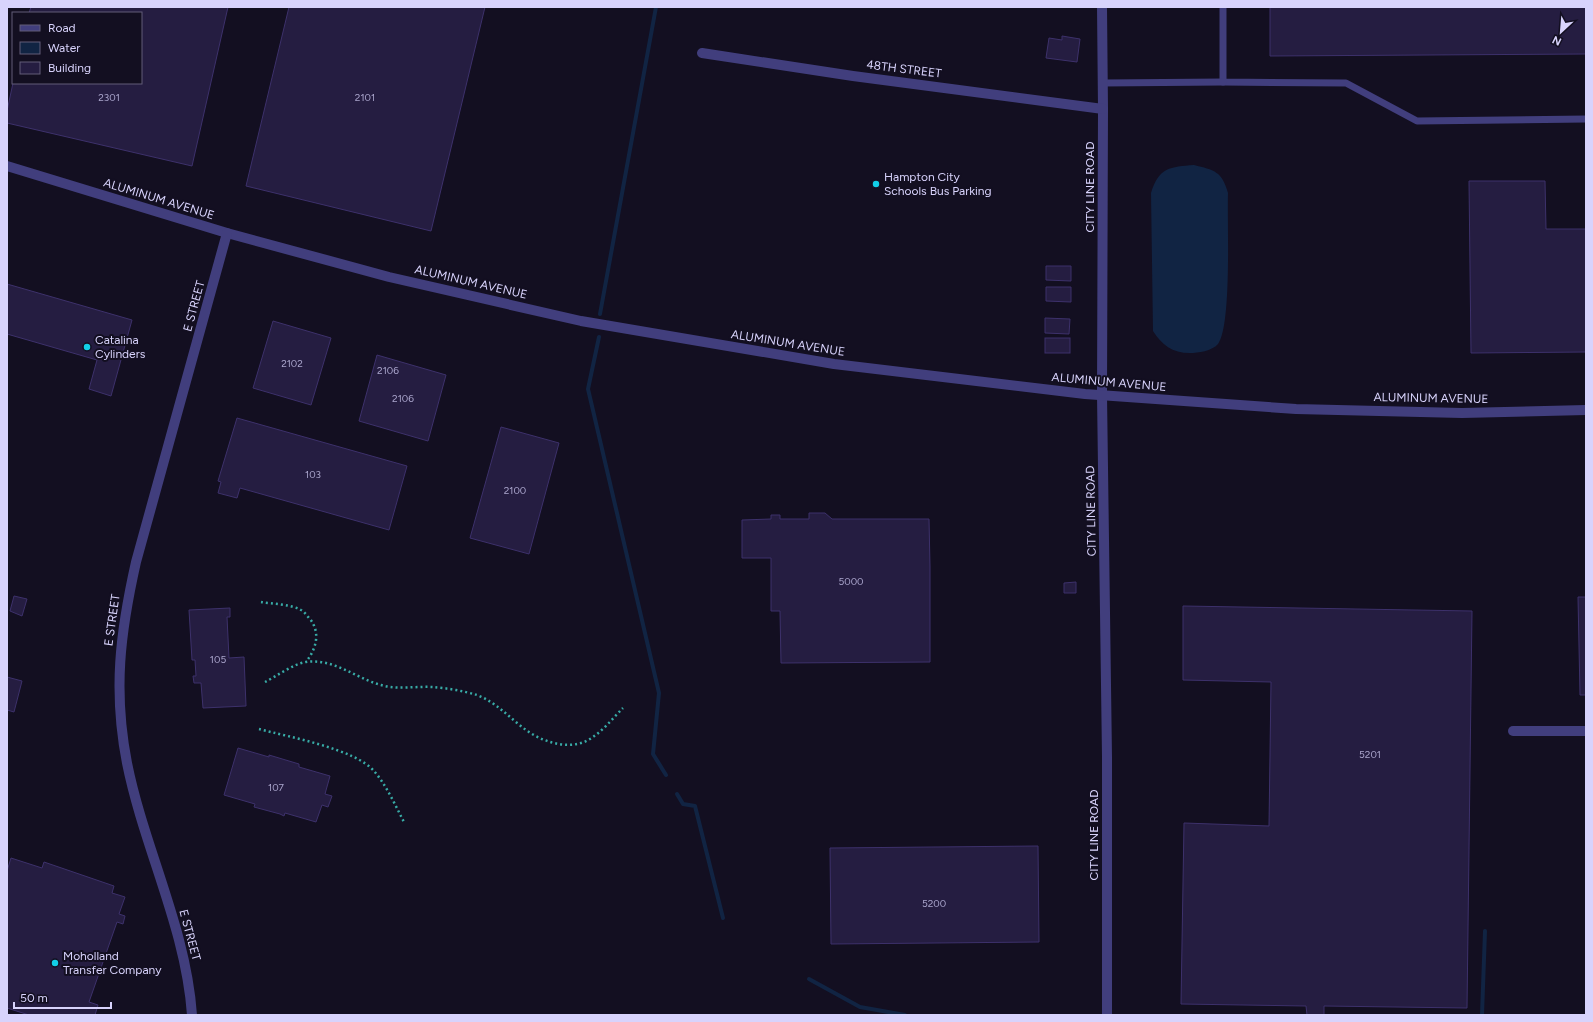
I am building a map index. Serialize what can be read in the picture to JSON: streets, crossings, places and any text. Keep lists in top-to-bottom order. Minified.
{"streets":{"street":["48TH STREET","CITY LINE ROAD","ALUMINUM AVENUE","E STREET"]},"crossings":[["48TH STREET","CITY LINE ROAD"],["CITY LINE ROAD","ALUMINUM AVENUE"],["ALUMINUM AVENUE","E STREET"]],"places":["Hampton City Schools Bus Parking","Catalina Cylinders","Moholland Transfer Company"],"house_numbers":["2301","2101","2102","2106","2106","103","2100","5000","105","5201","107","5200"],"legend":["Road","Water","Building"],"scale_bar":"50 m","north":"bottom left"}
